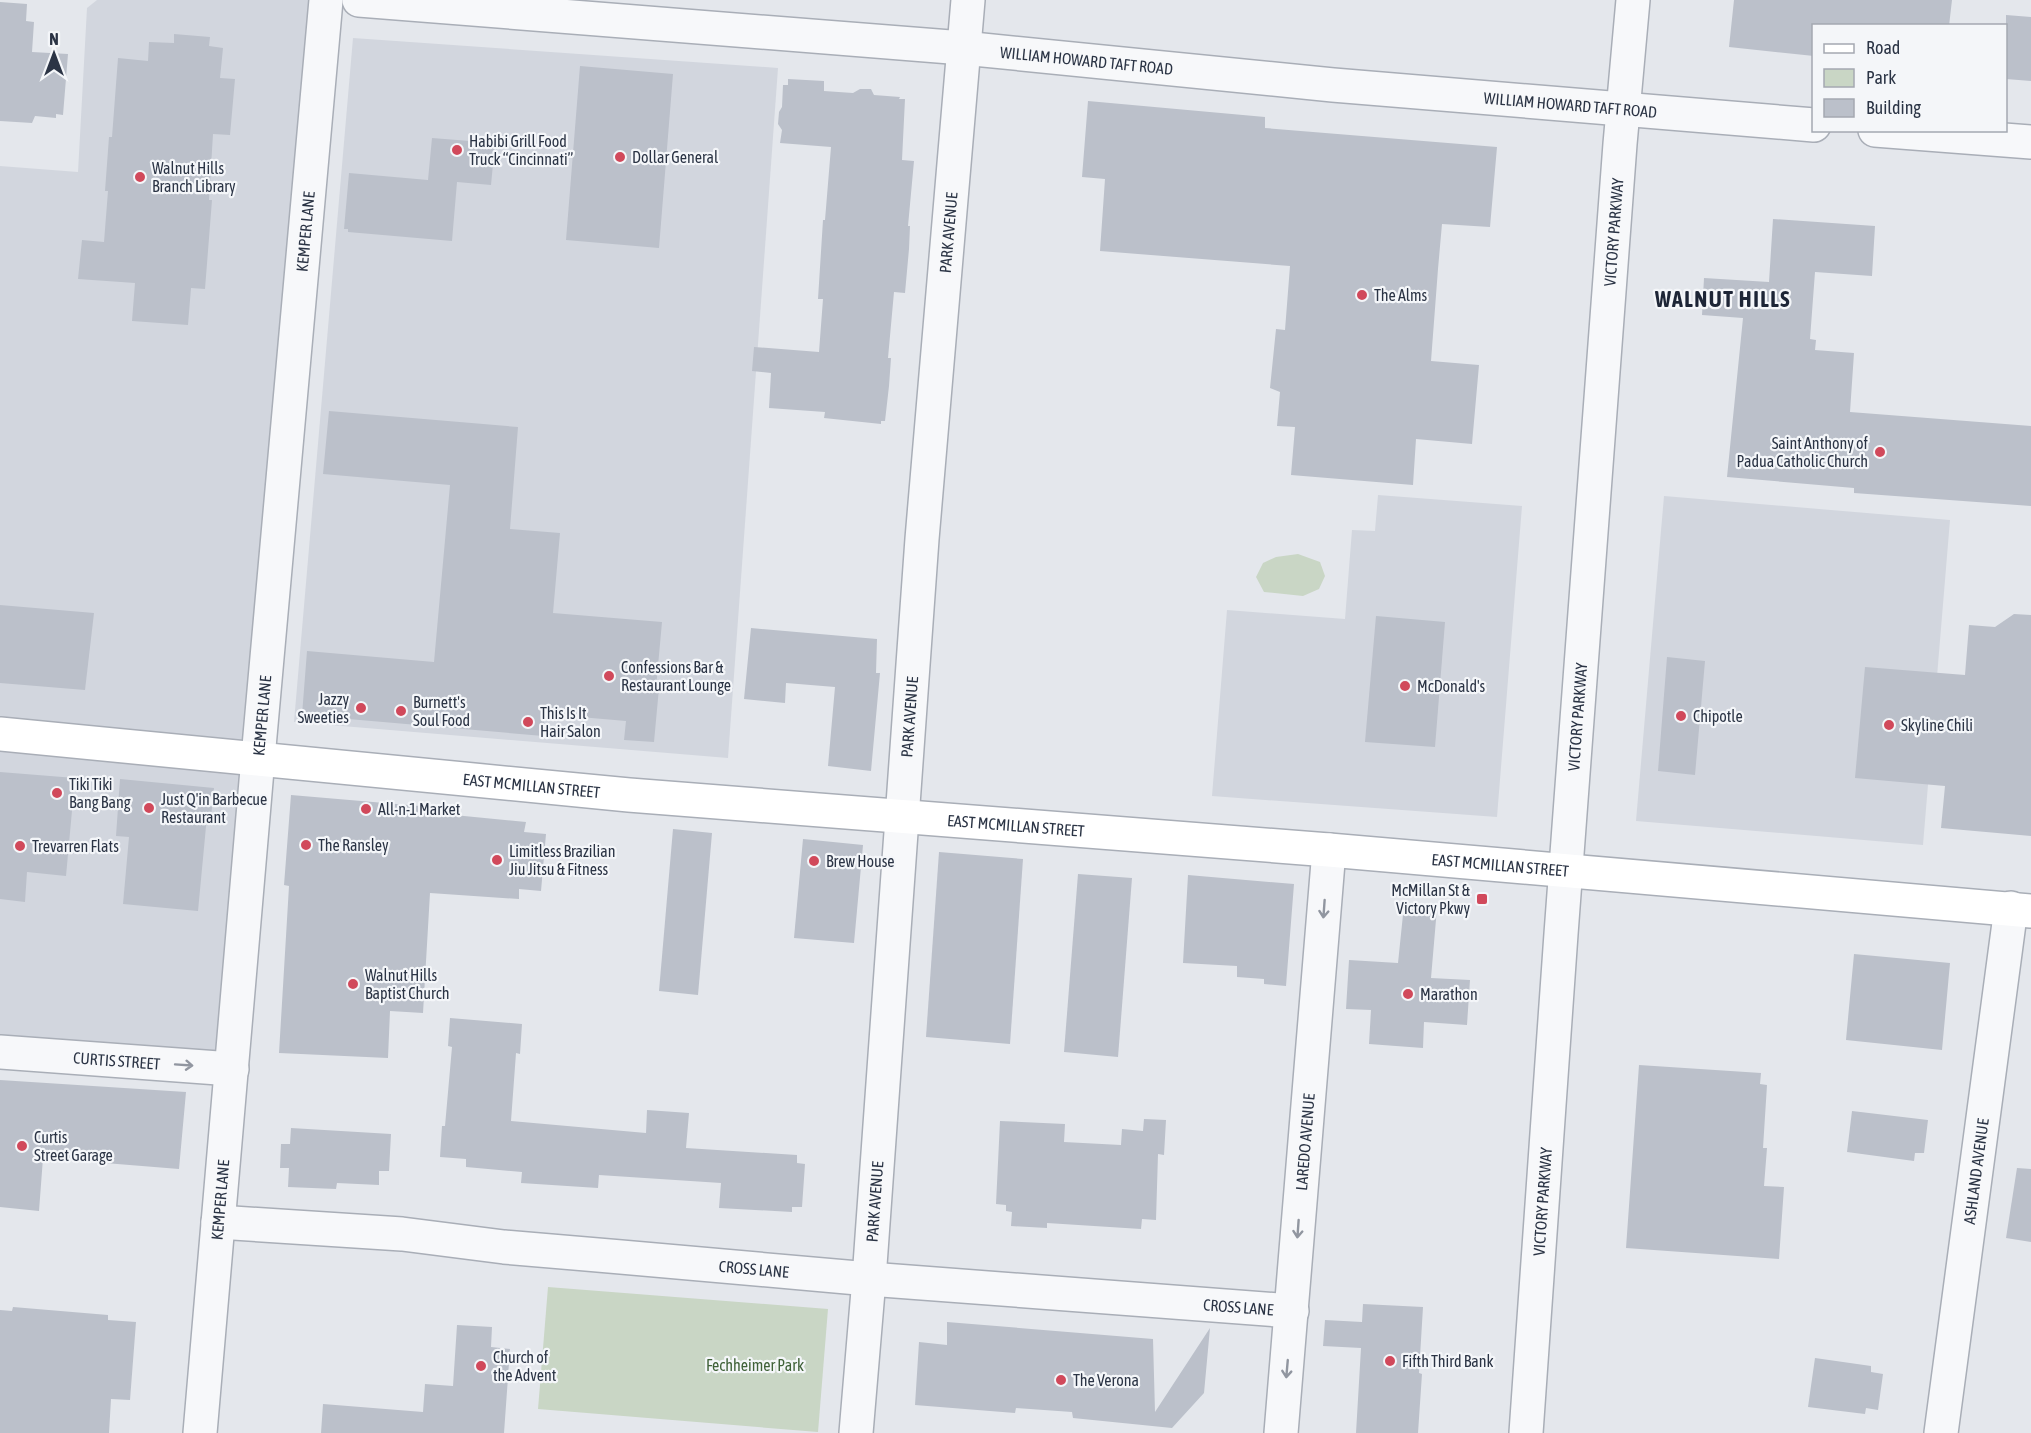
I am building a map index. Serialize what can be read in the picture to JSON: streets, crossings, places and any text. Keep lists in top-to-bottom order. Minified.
{"streets":{"main road":["EAST MCMILLAN STREET"],"street":["WILLIAM HOWARD TAFT ROAD","KEMPER LANE","PARK AVENUE","VICTORY PARKWAY","CURTIS STREET","LAREDO AVENUE","ASHLAND AVENUE","CROSS LANE"]},"crossings":[["WILLIAM HOWARD TAFT ROAD","PARK AVENUE"],["WILLIAM HOWARD TAFT ROAD","VICTORY PARKWAY"],["KEMPER LANE","EAST MCMILLAN STREET"],["KEMPER LANE","CURTIS STREET"],["KEMPER LANE","CROSS LANE"],["PARK AVENUE","EAST MCMILLAN STREET"],["PARK AVENUE","CROSS LANE"],["VICTORY PARKWAY","EAST MCMILLAN STREET"],["EAST MCMILLAN STREET","LAREDO AVENUE"],["EAST MCMILLAN STREET","ASHLAND AVENUE"],["LAREDO AVENUE","CROSS LANE"]],"one_way":["CURTIS STREET","LAREDO AVENUE"],"districts":["WALNUT HILLS"],"parks":["Fechheimer Park"],"places":{"other":["Habibi Grill Food Truck “Cincinnati”","Dollar General","Walnut Hills Branch Library","The Alms","Saint Anthony of Padua Catholic Church","Confessions Bar & Restaurant Lounge","McDonald's","Jazzy Sweeties","Burnett's Soul Food","Chipotle","This Is It Hair Salon","Skyline Chili","Tiki Tiki Bang Bang","Just Q'in Barbecue Restaurant","All-n-1 Market","The Ransley","Trevarren Flats","Limitless Brazilian Jiu Jitsu & Fitness","Brew House","Walnut Hills Baptist Church","Marathon","Curtis Street Garage","Fifth Third Bank","Church of the Advent","The Verona"],"transit":["McMillan St & Victory Pkwy"]},"legend":["Road","Park","Building"],"north":"top"}
